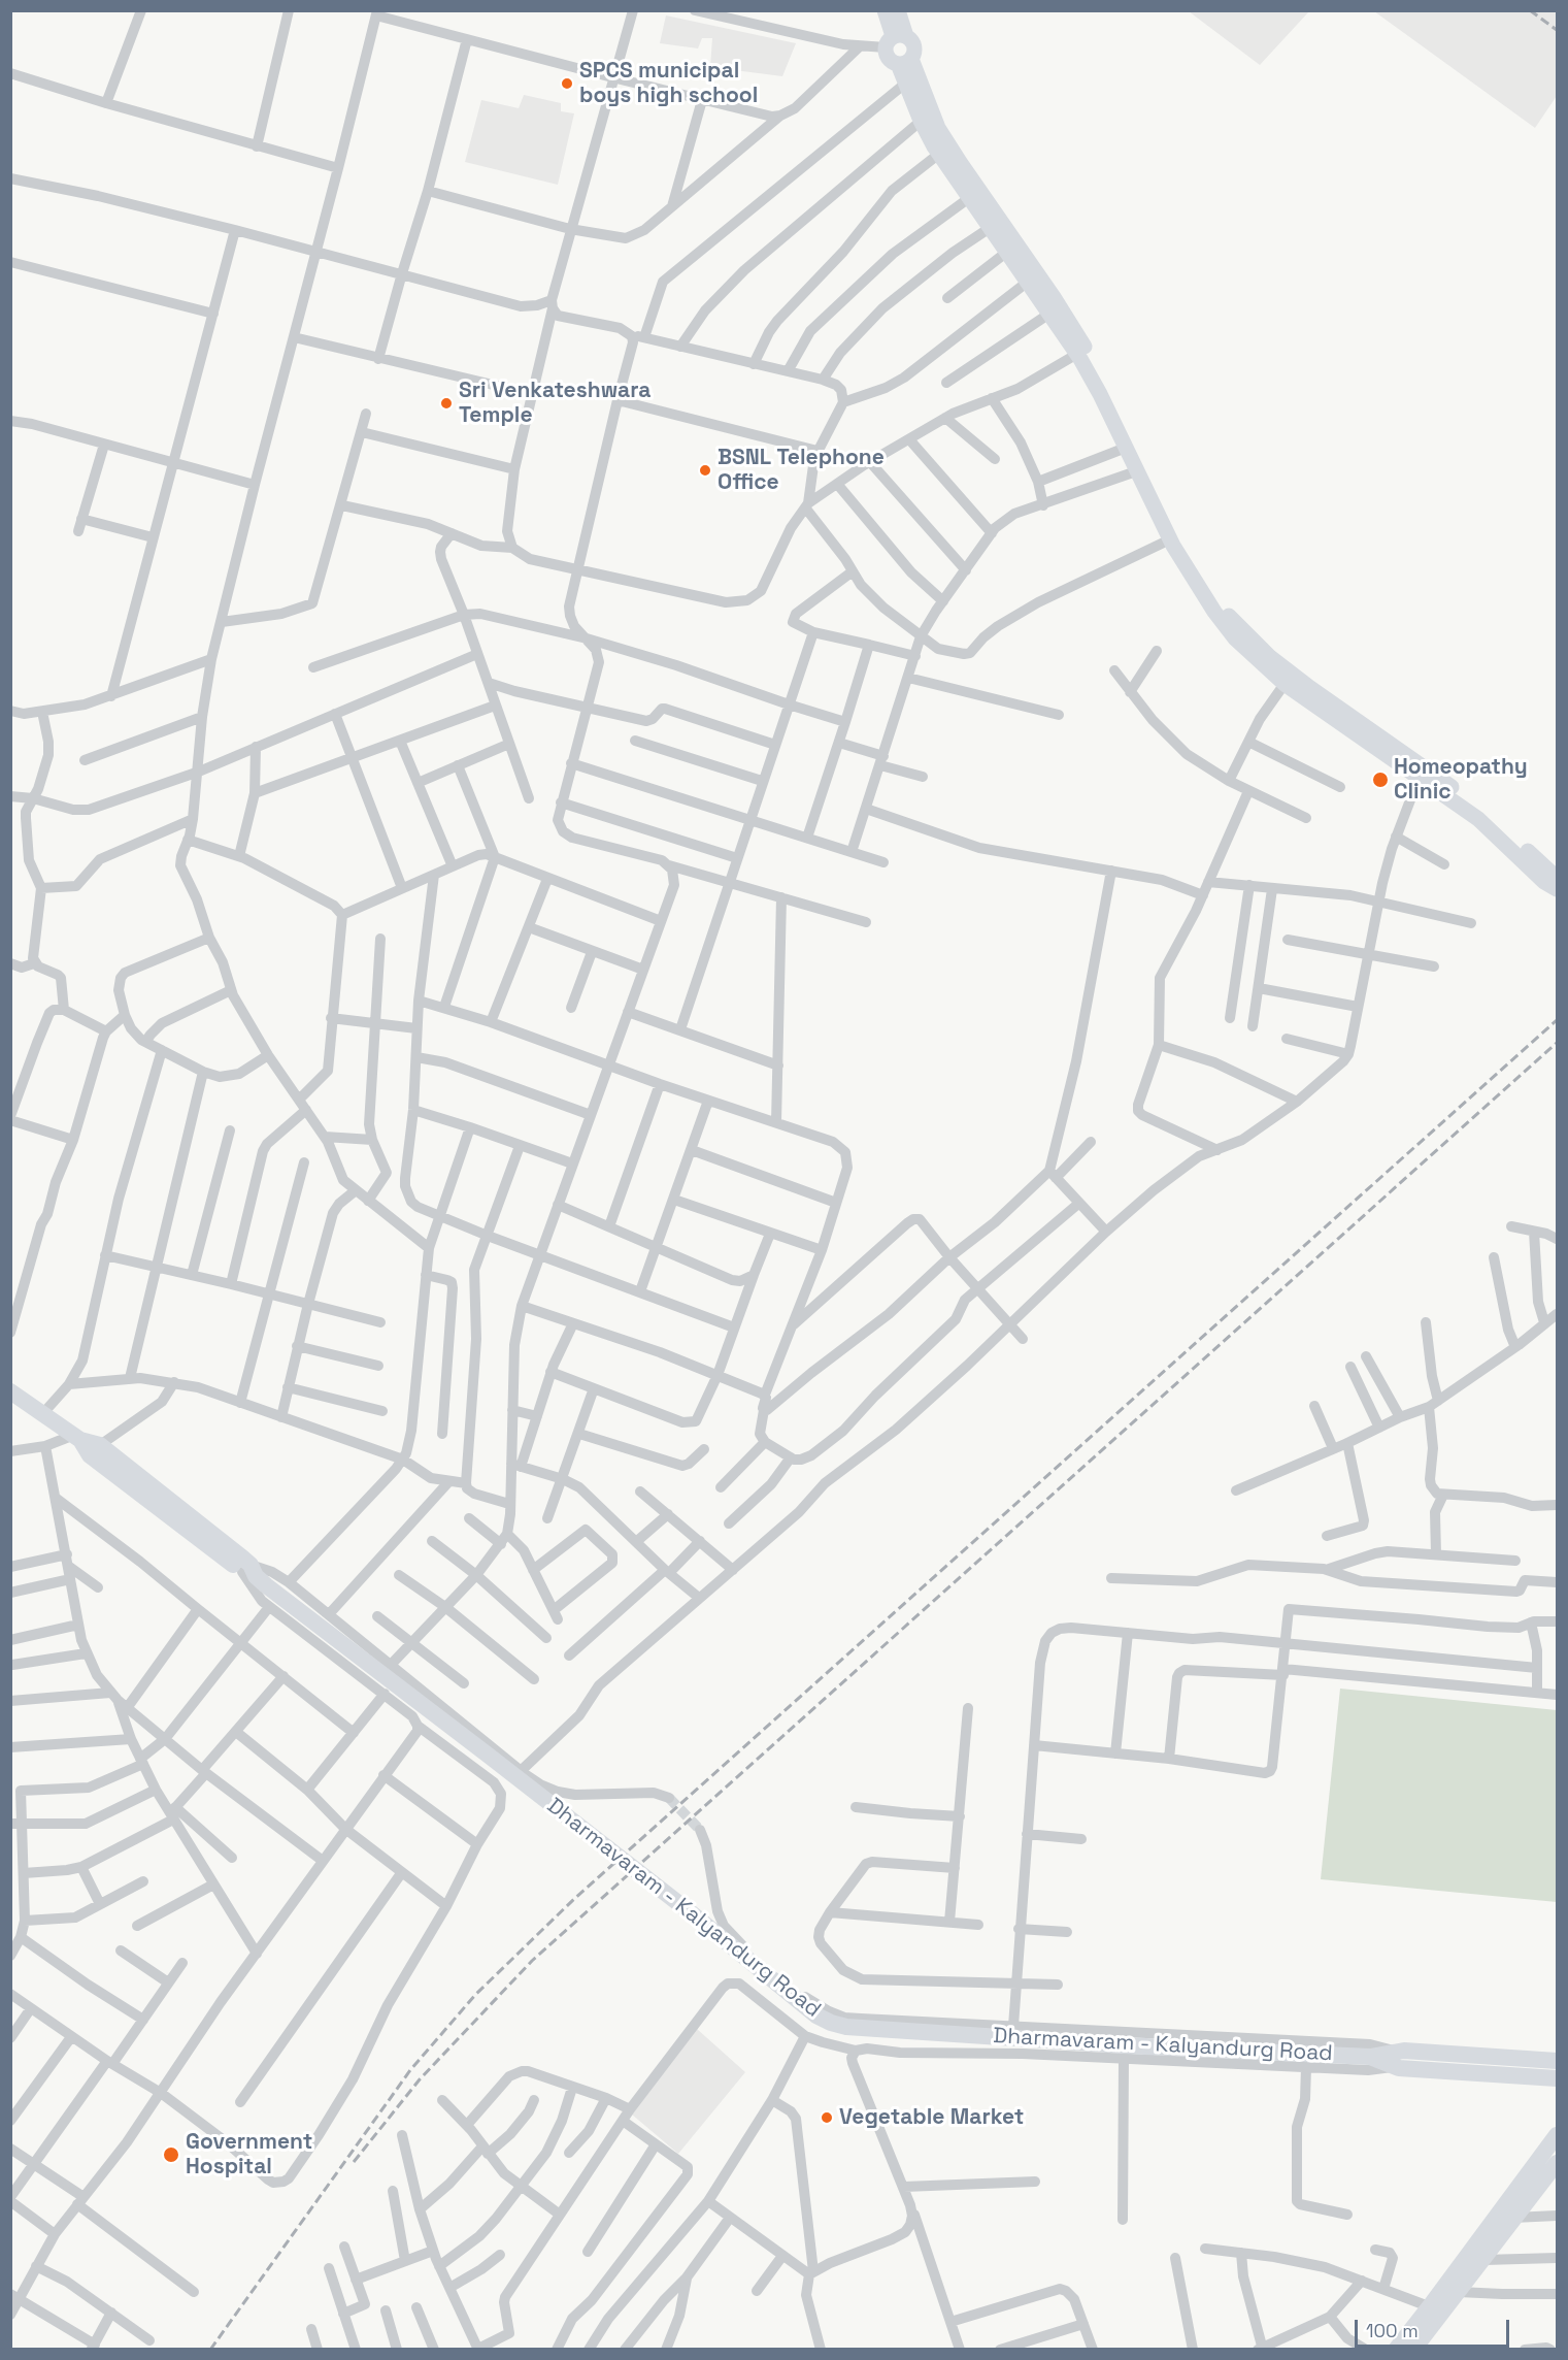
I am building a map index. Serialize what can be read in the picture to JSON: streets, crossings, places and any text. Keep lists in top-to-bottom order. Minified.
{"streets":{"main road":["Dharmavaram - Kalyandurg Road"]},"places":["SPCS municipal boys high school","Sri Venkateshwara Temple","BSNL Telephone Office","Homeopathy Clinic","Vegetable Market","Government Hospital"],"scale_bar":"100 m"}
